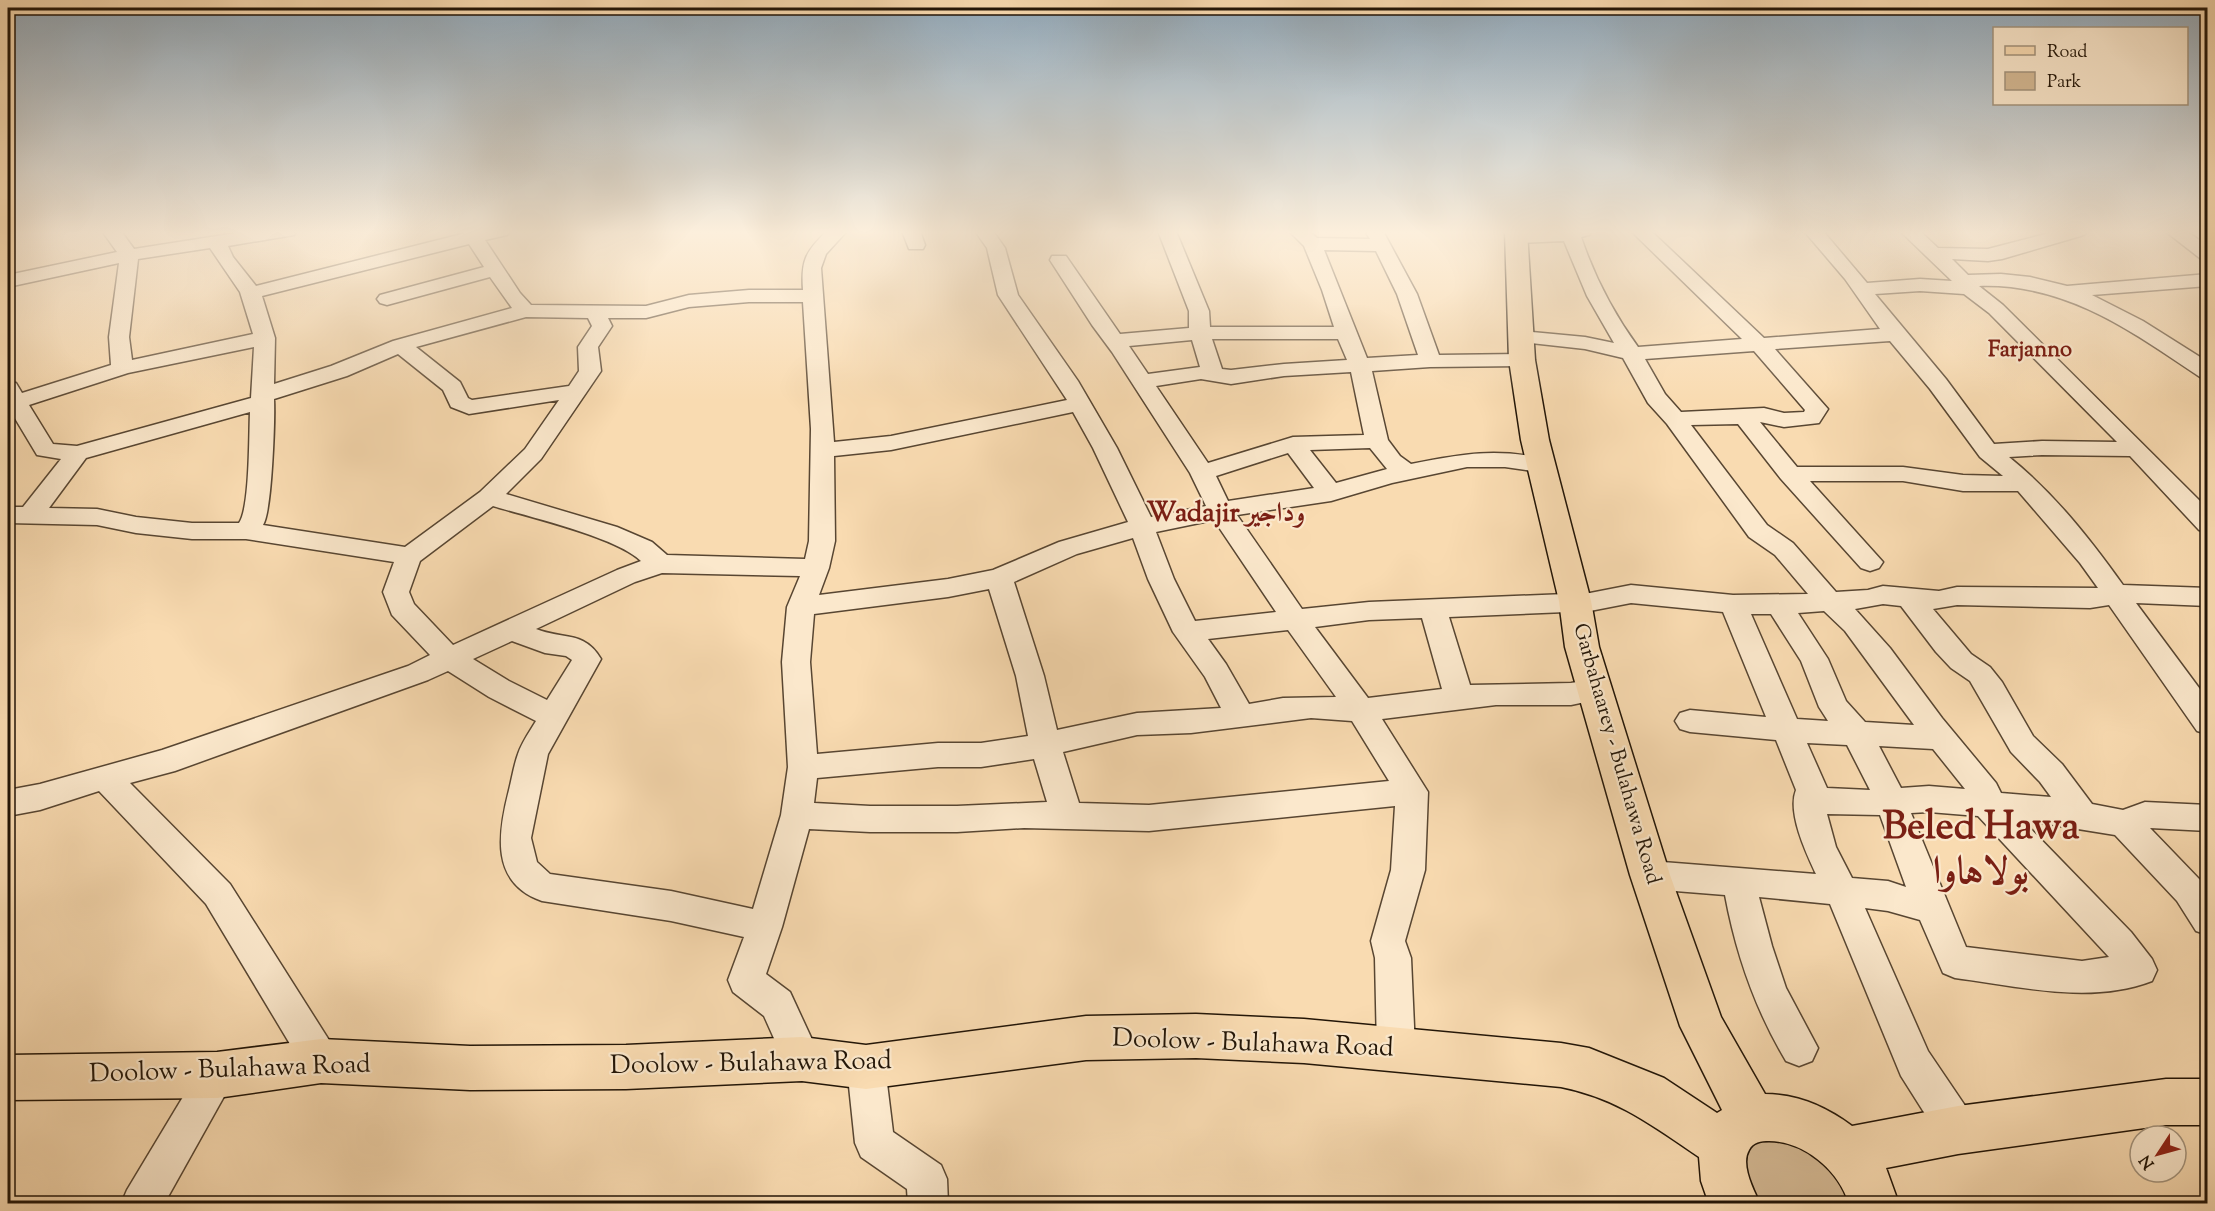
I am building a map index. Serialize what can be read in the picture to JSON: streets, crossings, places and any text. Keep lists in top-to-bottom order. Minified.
{"streets":{"main road":["Garbahaarey - Bulahawa Road","Doolow - Bulahawa Road"]},"crossings":[["Garbahaarey - Bulahawa Road","Doolow - Bulahawa Road"]],"districts":["Farjanno","Wadajir وداجير","Beled Hawa بولاهاوا"],"legend":["Road","Park"],"north":"bottom left"}
